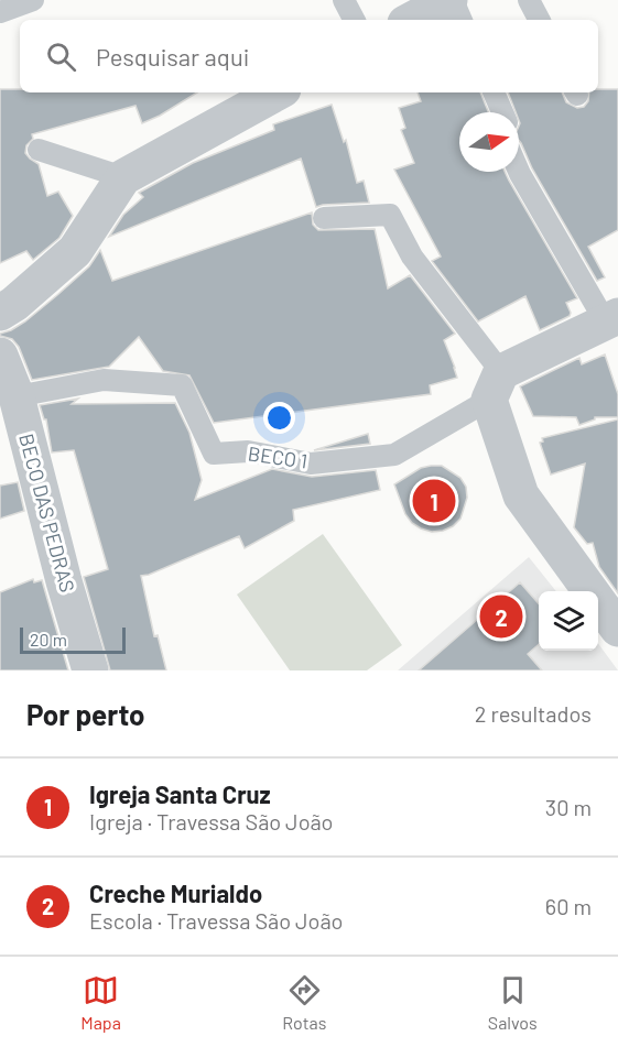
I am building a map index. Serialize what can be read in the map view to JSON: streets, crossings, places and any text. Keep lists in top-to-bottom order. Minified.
{"streets":{"street":["BECO DAS PEDRAS"],"lane":["BECO 1"]},"crossings":[["BECO 1","BECO DAS PEDRAS"]],"scale_bar":"20 m","north":"right","page":{"search":"Pesquisar aqui","pins":["1","2"],"scale":"20 m","heading":["Por perto","2 resultados"],"list":[{"mark":"1","name":"Igreja Santa Cruz","note":"Igreja · Travessa São João","value":"30 m"},{"mark":"2","name":"Creche Murialdo","note":"Escola · Travessa São João","value":"60 m"}],"nav":["Mapa","Rotas","Salvos"]}}
